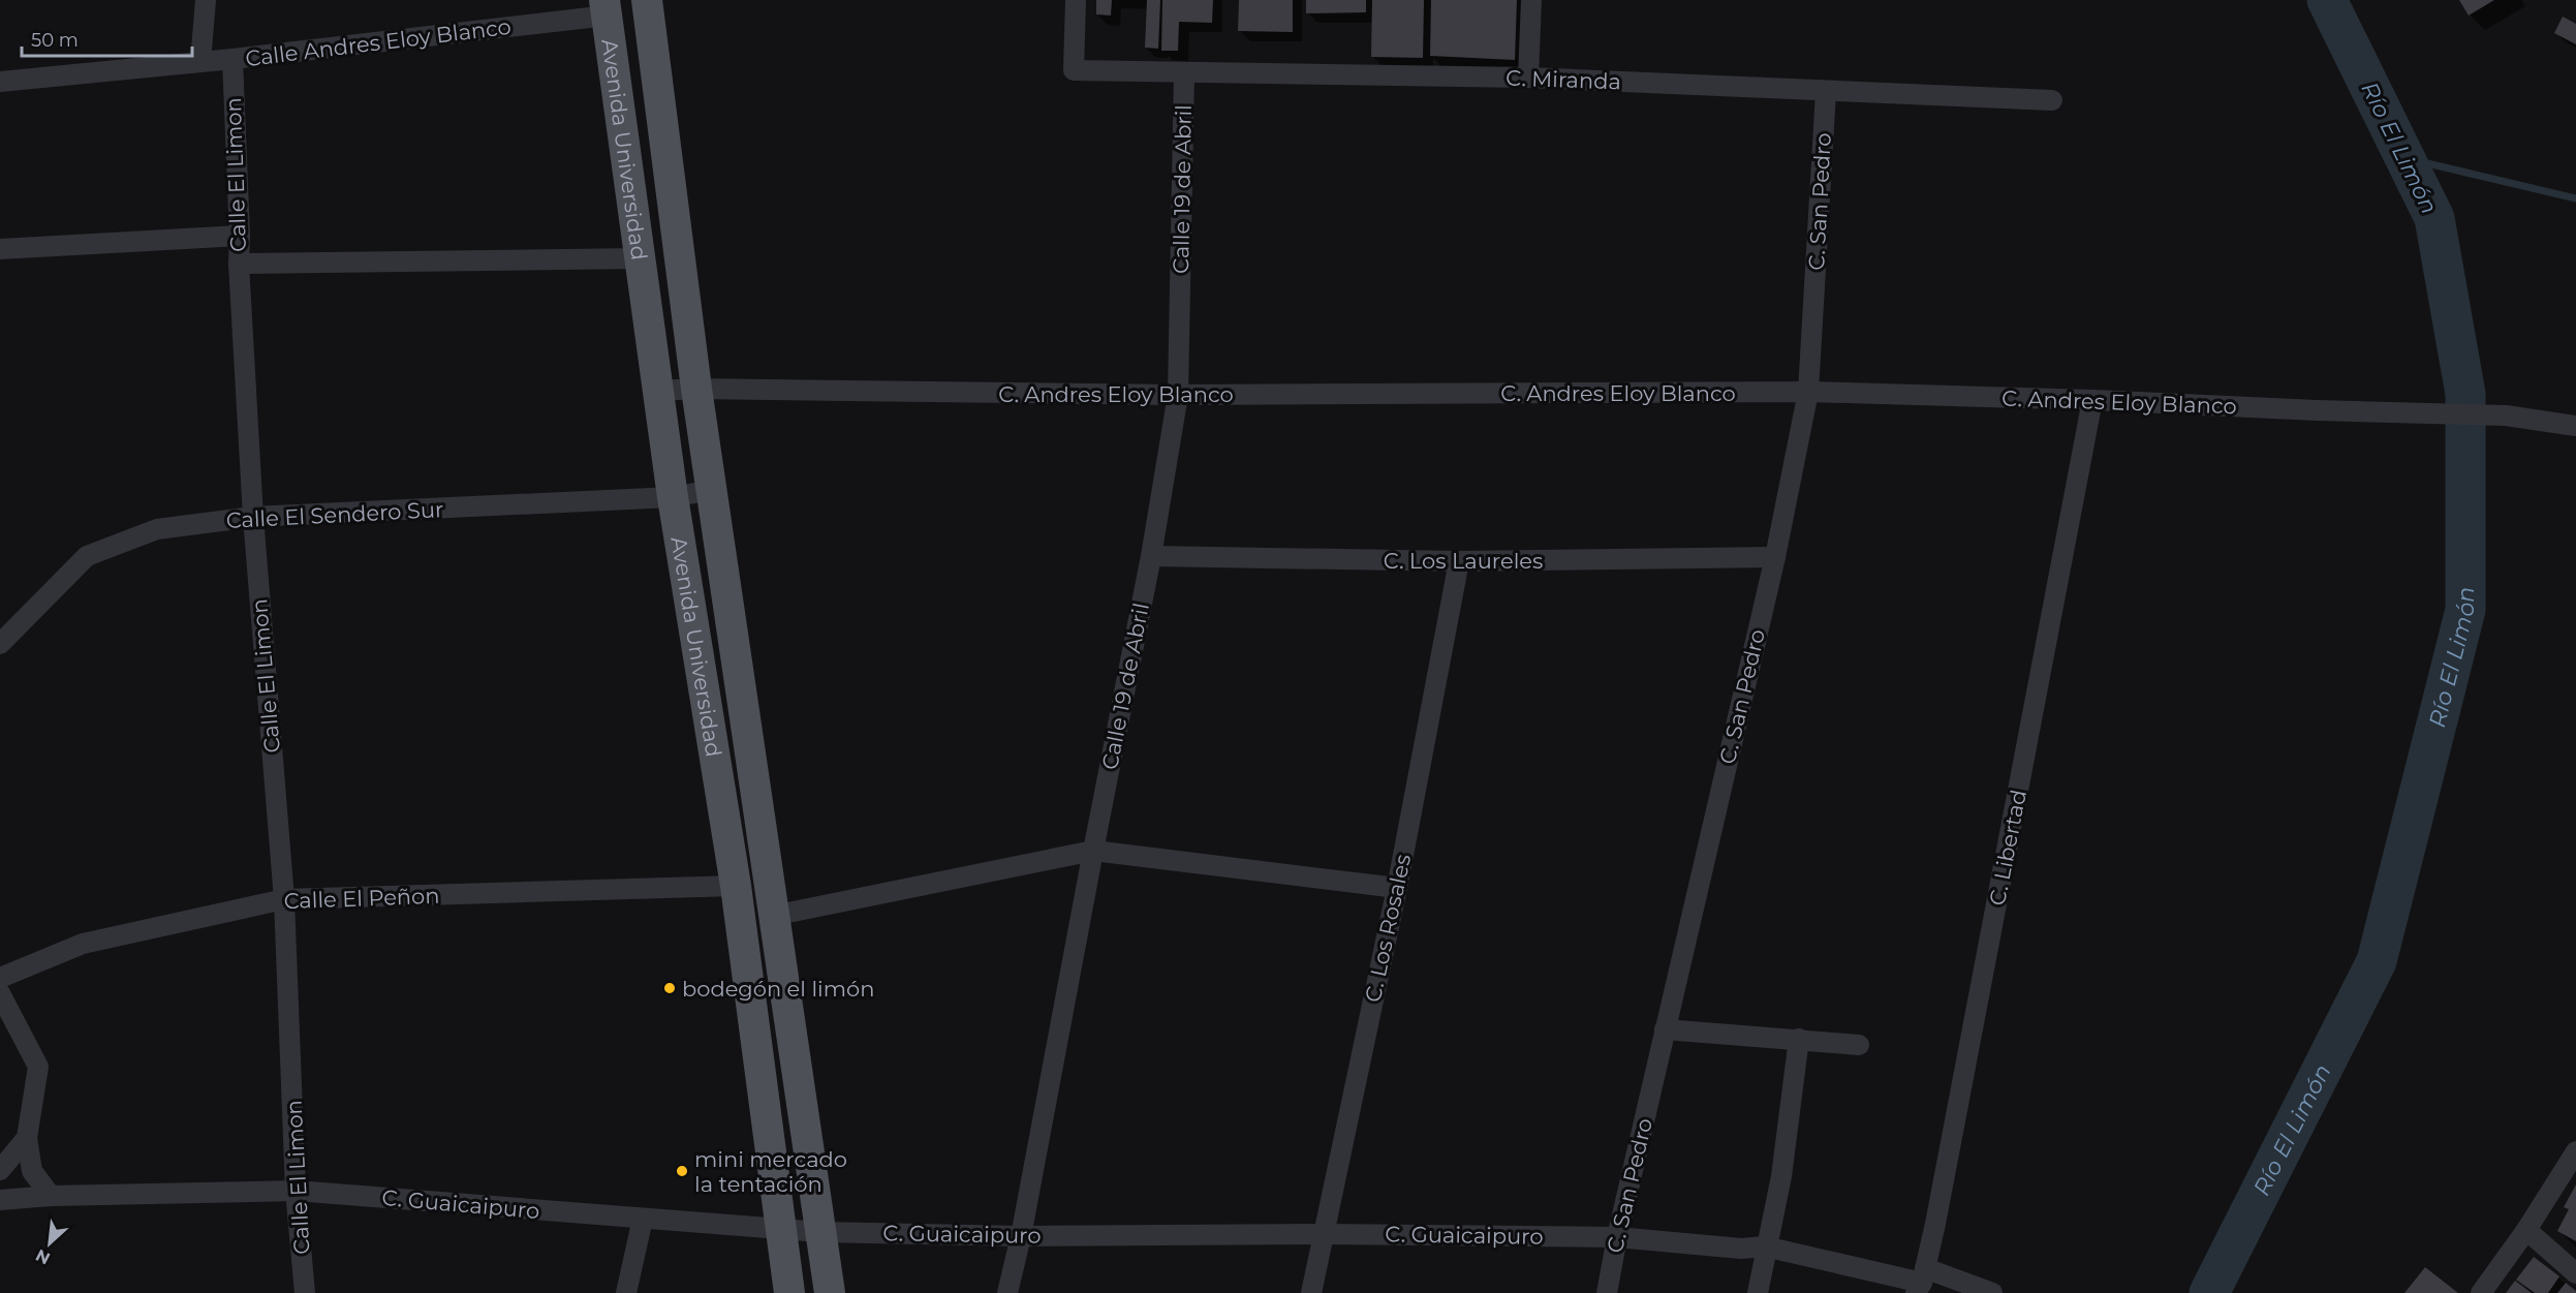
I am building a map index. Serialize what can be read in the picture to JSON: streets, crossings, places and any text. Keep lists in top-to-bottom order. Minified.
{"streets":{"main road":["Avenida Universidad"],"street":["Calle Andres Eloy Blanco","C. Miranda","Calle El Limon","Calle 19 de Abril","C. San Pedro","C. Andres Eloy Blanco","Calle El Sendero Sur","C. Los Laureles","C. Libertad","Calle El Peñon","C. Los Rosales","C. Guaicaipuro"]},"crossings":[["Calle Andres Eloy Blanco","Avenida Universidad"],["Calle Andres Eloy Blanco","Calle El Limon"],["C. Miranda","Calle 19 de Abril"],["C. Miranda","C. San Pedro"],["Avenida Universidad","C. Andres Eloy Blanco"],["Avenida Universidad","Calle El Sendero Sur"],["Avenida Universidad","Calle El Peñon"],["Avenida Universidad","C. Guaicaipuro"],["Calle El Limon","Calle El Sendero Sur"],["Calle El Limon","Calle El Peñon"],["Calle El Limon","C. Guaicaipuro"],["Calle 19 de Abril","C. Andres Eloy Blanco"],["Calle 19 de Abril","C. Los Laureles"],["Calle 19 de Abril","C. Guaicaipuro"],["C. San Pedro","C. Andres Eloy Blanco"],["C. San Pedro","C. Los Laureles"],["C. San Pedro","C. Guaicaipuro"],["C. Andres Eloy Blanco","C. Libertad"],["C. Los Laureles","C. Los Rosales"],["C. Libertad","C. Guaicaipuro"],["C. Los Rosales","C. Guaicaipuro"]],"water":["Río El Limón"],"places":["bodegón el limón","mini mercado la tentación"],"scale_bar":"50 m","north":"bottom left"}
